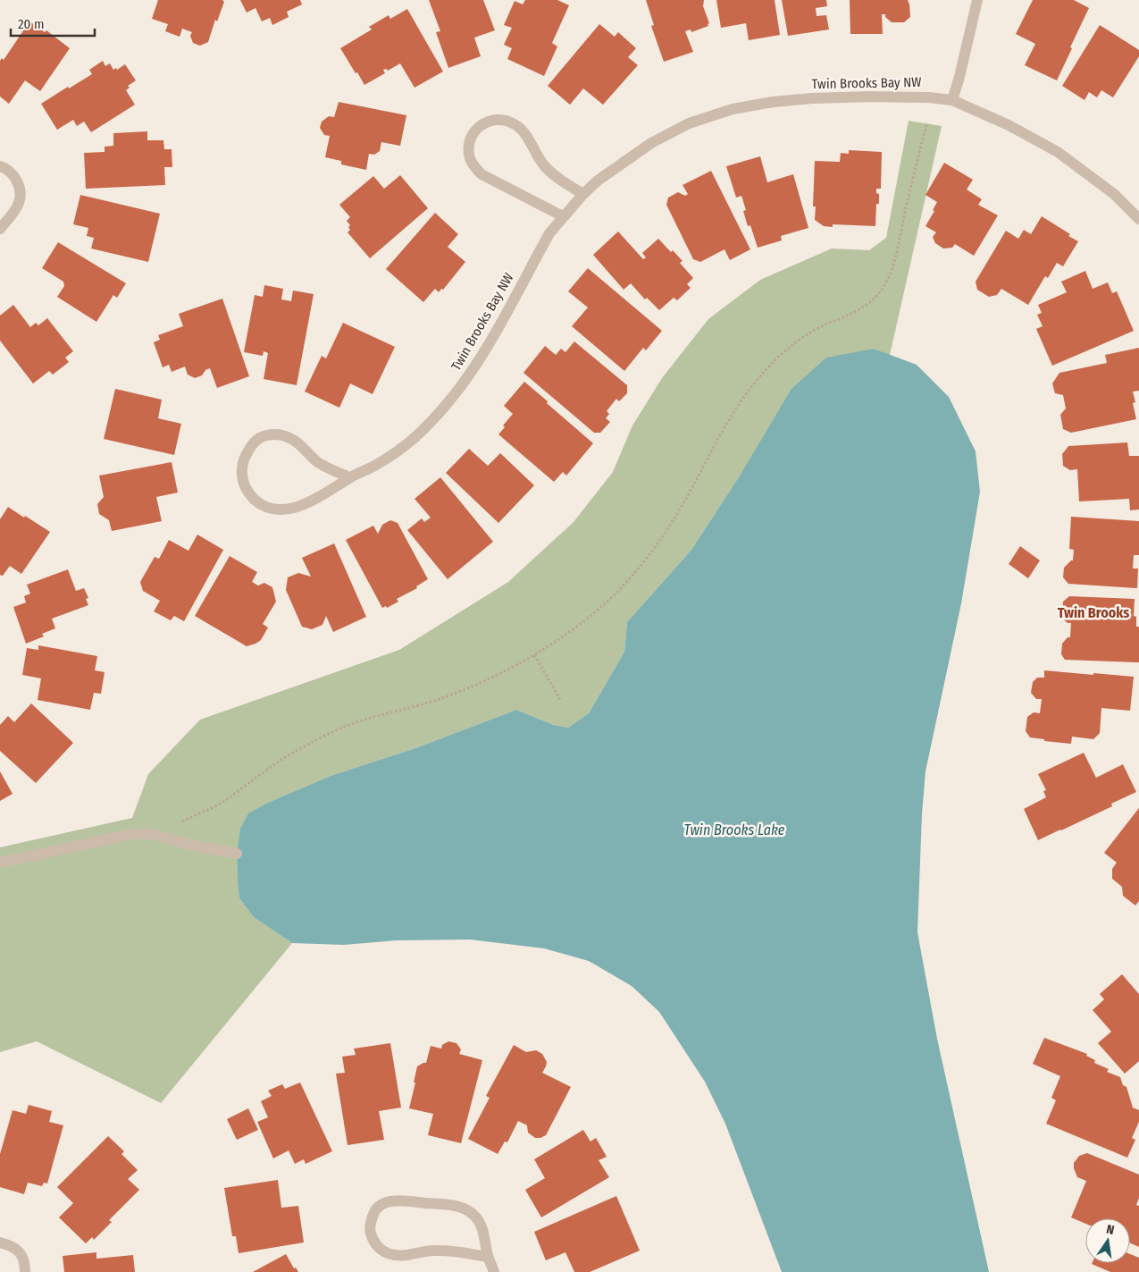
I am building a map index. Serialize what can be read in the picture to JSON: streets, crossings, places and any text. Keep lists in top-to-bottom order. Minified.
{"streets":{"street":["Twin Brooks Bay NW"]},"districts":["Twin Brooks"],"water":["Twin Brooks Lake"],"scale_bar":"20 m","north":"top"}
